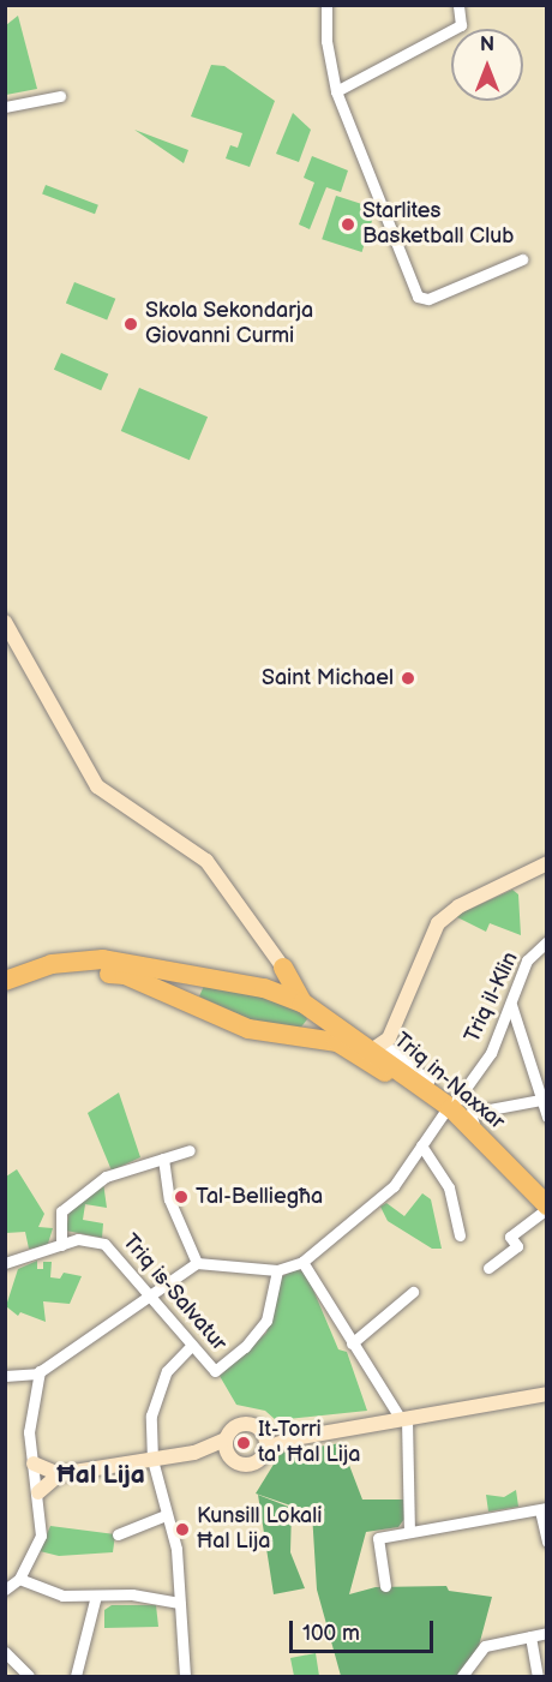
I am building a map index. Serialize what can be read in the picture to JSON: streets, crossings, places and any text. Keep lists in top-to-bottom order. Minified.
{"streets":{"highway":["Triq in-Naxxar"],"street":["Triq il-Klin","Triq is-Salvatur"]},"crossings":[["Triq il-Klin","Triq in-Naxxar"]],"districts":["Ħal Lija"],"places":["Starlites Basketball Club","Skola Sekondarja Giovanni Curmi","Saint Michael","Tal-Belliegħa","It-Torri ta' Ħal Lija","Kunsill Lokali Ħal Lija"],"scale_bar":"100 m","north":"top"}
